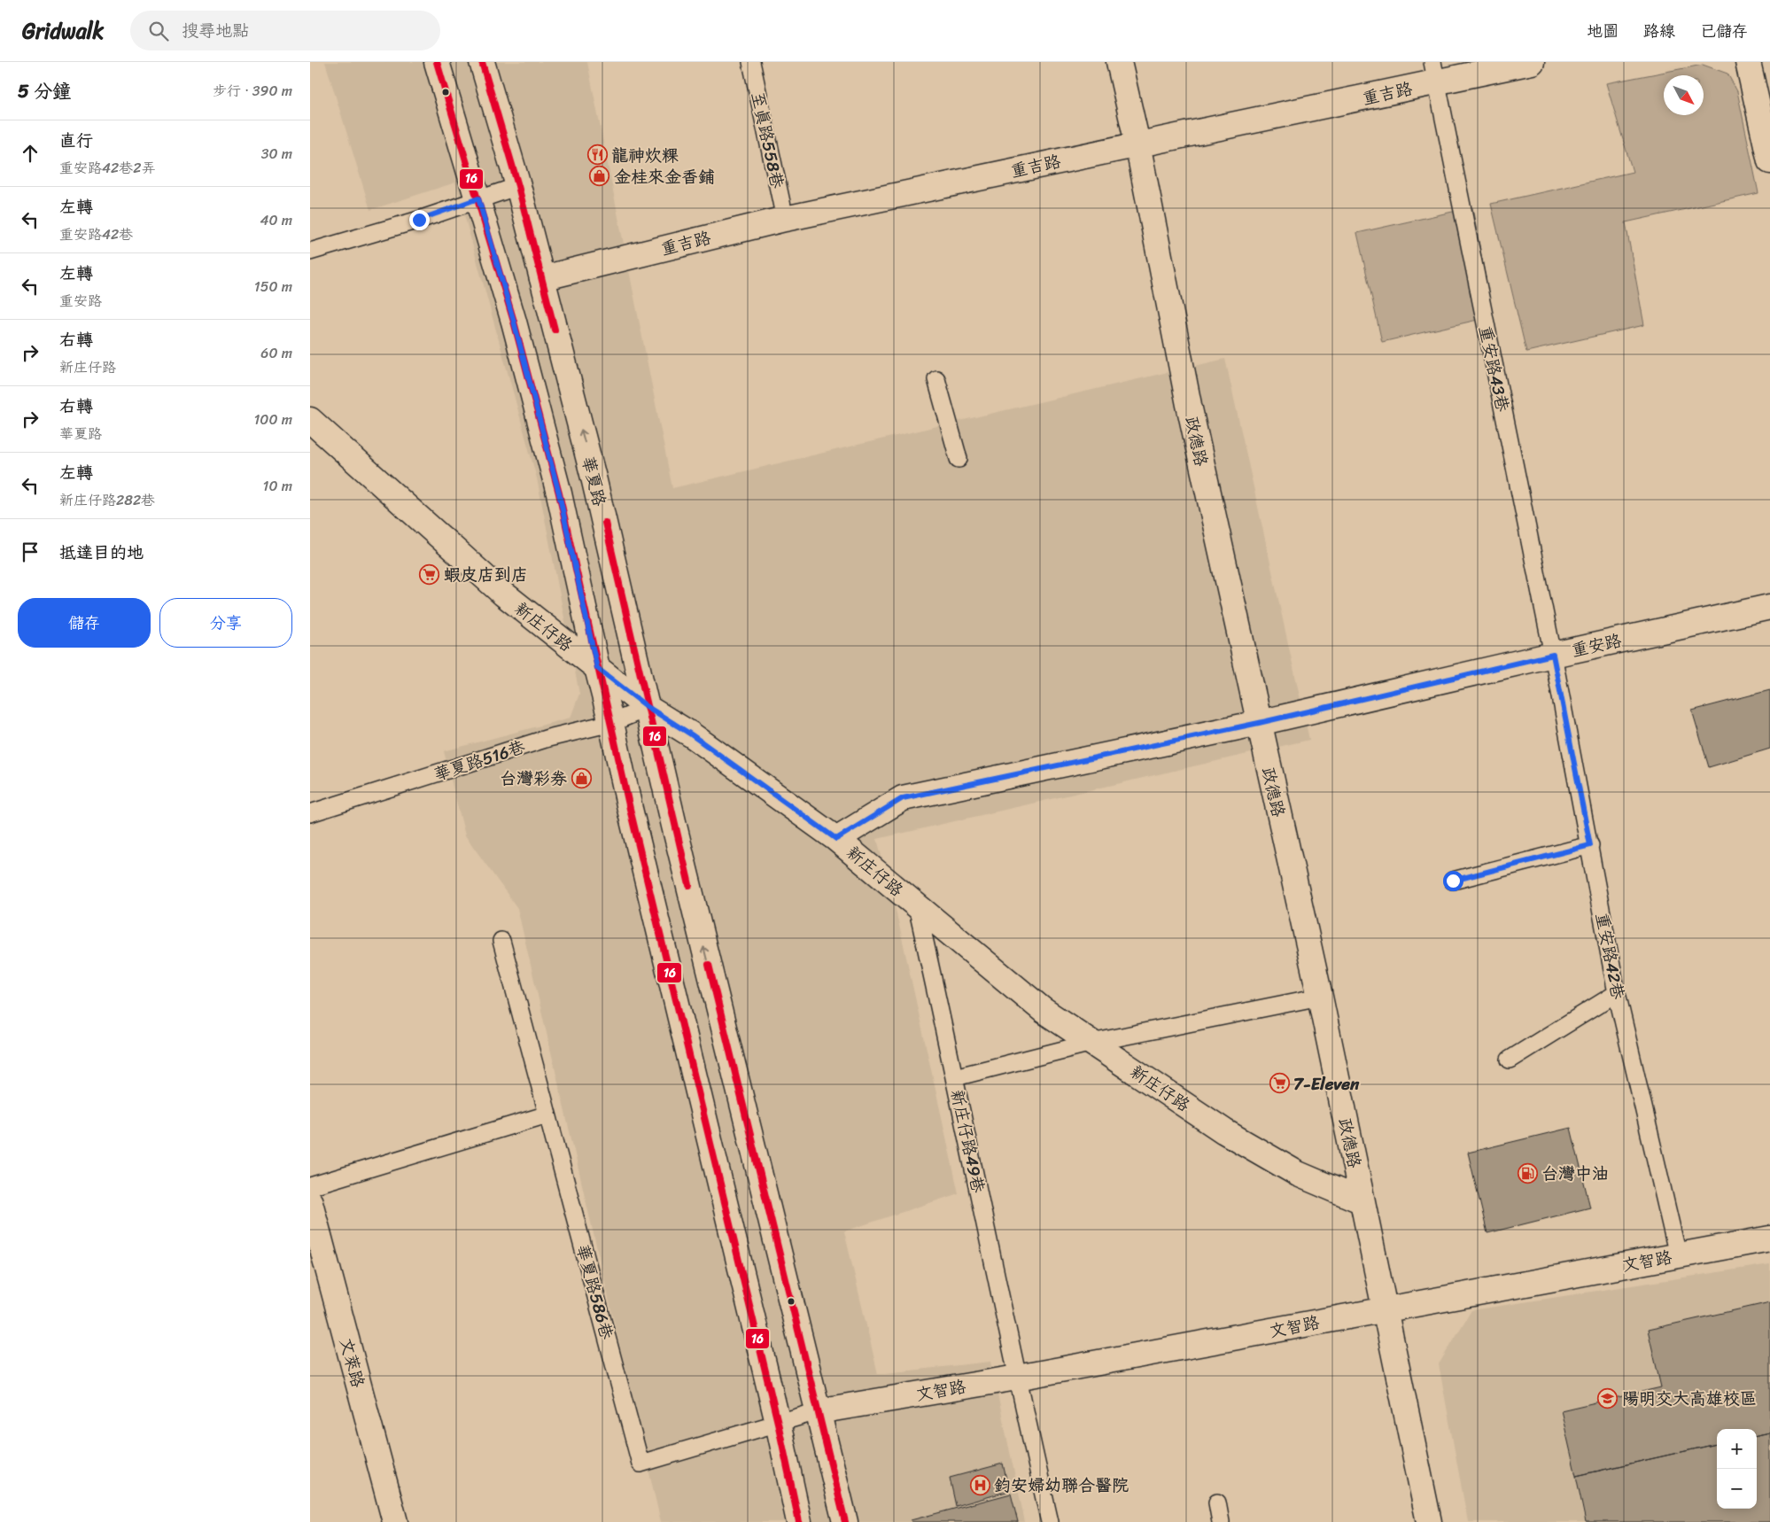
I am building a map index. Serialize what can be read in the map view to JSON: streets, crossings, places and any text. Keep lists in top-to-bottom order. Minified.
{"streets":{"street":["重吉路","政德路","華夏路","新庄仔路","重安路","文智路","文萊路"],"lane":["至真路558巷","重安路43巷","華夏路516巷","重安路42巷","新庄仔路49巷","華夏路586巷"]},"crossings":[["重吉路","至真路558巷"],["重吉路","重安路43巷"],["重吉路","政德路"],["重吉路","華夏路"],["重安路43巷","重安路"],["重安路43巷","重安路42巷"],["政德路","新庄仔路"],["政德路","重安路"],["政德路","文智路"],["華夏路","新庄仔路"],["華夏路","華夏路516巷"],["華夏路","文智路"],["華夏路","華夏路586巷"],["新庄仔路","重安路"],["新庄仔路","華夏路516巷"],["新庄仔路","新庄仔路49巷"],["重安路","重安路42巷"],["重安路42巷","文智路"],["新庄仔路49巷","文智路"],["文智路","華夏路586巷"]],"places":{"restaurant":["龍神炊粿"],"shop":["金桂來金香鋪","台灣彩券"],"supermarket":["蝦皮店到店","7-Eleven"],"fuel station":["台灣中油"],"school or university":["陽明交大高雄校區"],"hospital":["鈞安婦幼聯合醫院"]},"lines":["transit line 16"],"north":"bottom right","page":{"header":"Gridwalk","search":"搜尋地點","nav":["地圖","路線","已儲存"],"heading":["5 分鐘","步行 · 390 m"],"list":[["直行","重安路42巷2弄","30 m"],["左轉","重安路42巷","40 m"],["左轉","重安路","150 m"],["右轉","新庄仔路","60 m"],["右轉","華夏路","100 m"],["左轉","新庄仔路282巷","10 m"],"抵達目的地"],"buttons":["儲存","分享"],"map_buttons":["+","−"]}}
